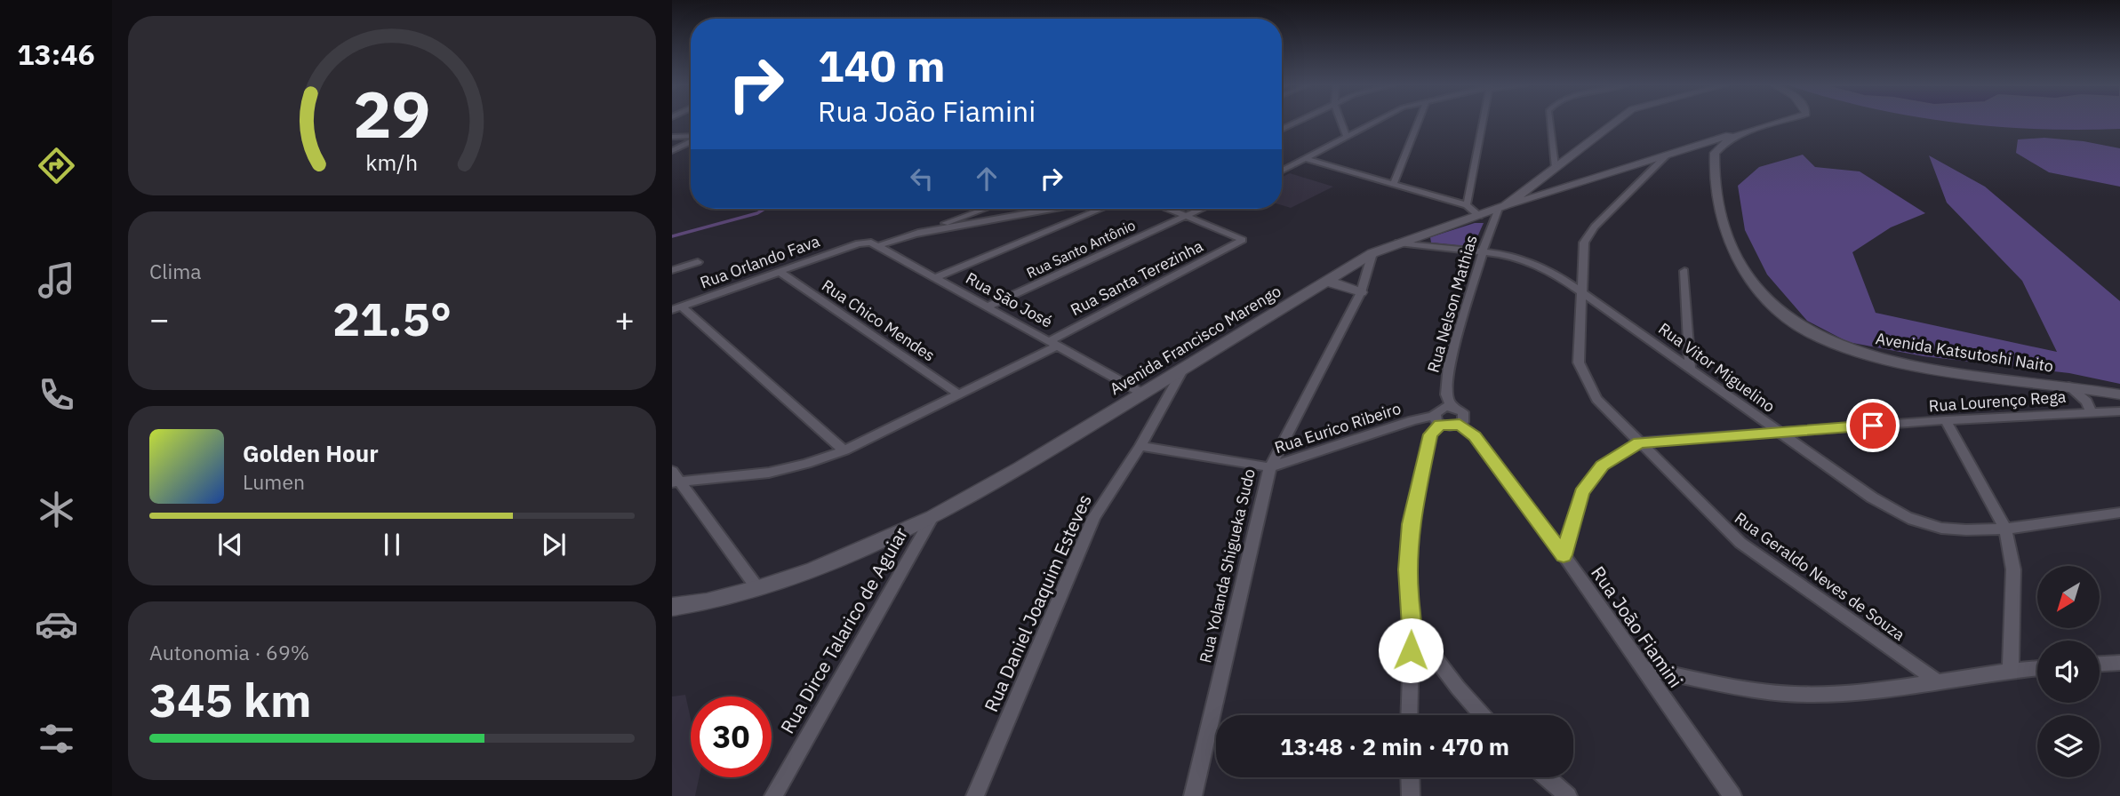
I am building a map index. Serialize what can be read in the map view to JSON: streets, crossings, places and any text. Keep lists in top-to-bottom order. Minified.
{"streets":{"main road":["Avenida Francisco Marengo","Avenida Katsutoshi Naito"],"street":["Rua Santo Antônio","Rua Orlando Fava","Rua Santa Terezinha","Rua São José","Rua Nelson Mathias","Rua Chico Mendes","Rua Vitor Miguelino","Rua Lourenço Rega","Rua Eurico Ribeiro","Rua Yolanda Shigueka Sudo","Rua Geraldo Neves de Souza","Rua Daniel Joaquim Esteves","Rua João Fiamini","Rua Dirce Talarico de Aguiar"]},"crossings":[["Rua Santo Antônio","Rua São José"],["Rua Orlando Fava","Rua São José"],["Rua Orlando Fava","Rua Chico Mendes"],["Rua Santa Terezinha","Rua São José"],["Rua Santa Terezinha","Rua Chico Mendes"],["Rua São José","Avenida Francisco Marengo"],["Rua Nelson Mathias","Avenida Francisco Marengo"],["Rua Nelson Mathias","Rua Vitor Miguelino"],["Rua Nelson Mathias","Rua Eurico Ribeiro"],["Rua Nelson Mathias","Rua João Fiamini"],["Avenida Francisco Marengo","Rua Vitor Miguelino"],["Avenida Francisco Marengo","Rua Yolanda Shigueka Sudo"],["Avenida Francisco Marengo","Rua Daniel Joaquim Esteves"],["Avenida Francisco Marengo","Rua Dirce Talarico de Aguiar"],["Rua Vitor Miguelino","Rua Lourenço Rega"],["Rua Vitor Miguelino","Rua Geraldo Neves de Souza"],["Rua Lourenço Rega","Rua Geraldo Neves de Souza"],["Rua Lourenço Rega","Rua João Fiamini"],["Rua Eurico Ribeiro","Rua Yolanda Shigueka Sudo"],["Rua Eurico Ribeiro","Rua Daniel Joaquim Esteves"],["Rua Eurico Ribeiro","Rua João Fiamini"]],"north":"bottom left","page":{"tabs":"13:46","turn":["140 m","Rua João Fiamini"],"tile":["Clima",["Autonomia · 69%","345 km"]],"heat":["−","21.5°","+"],"song":["Golden Hour","Lumen"],"limit":"30","trip":"13:48 · 2 min · 470 m","gauge":["29","km/h"]}}
